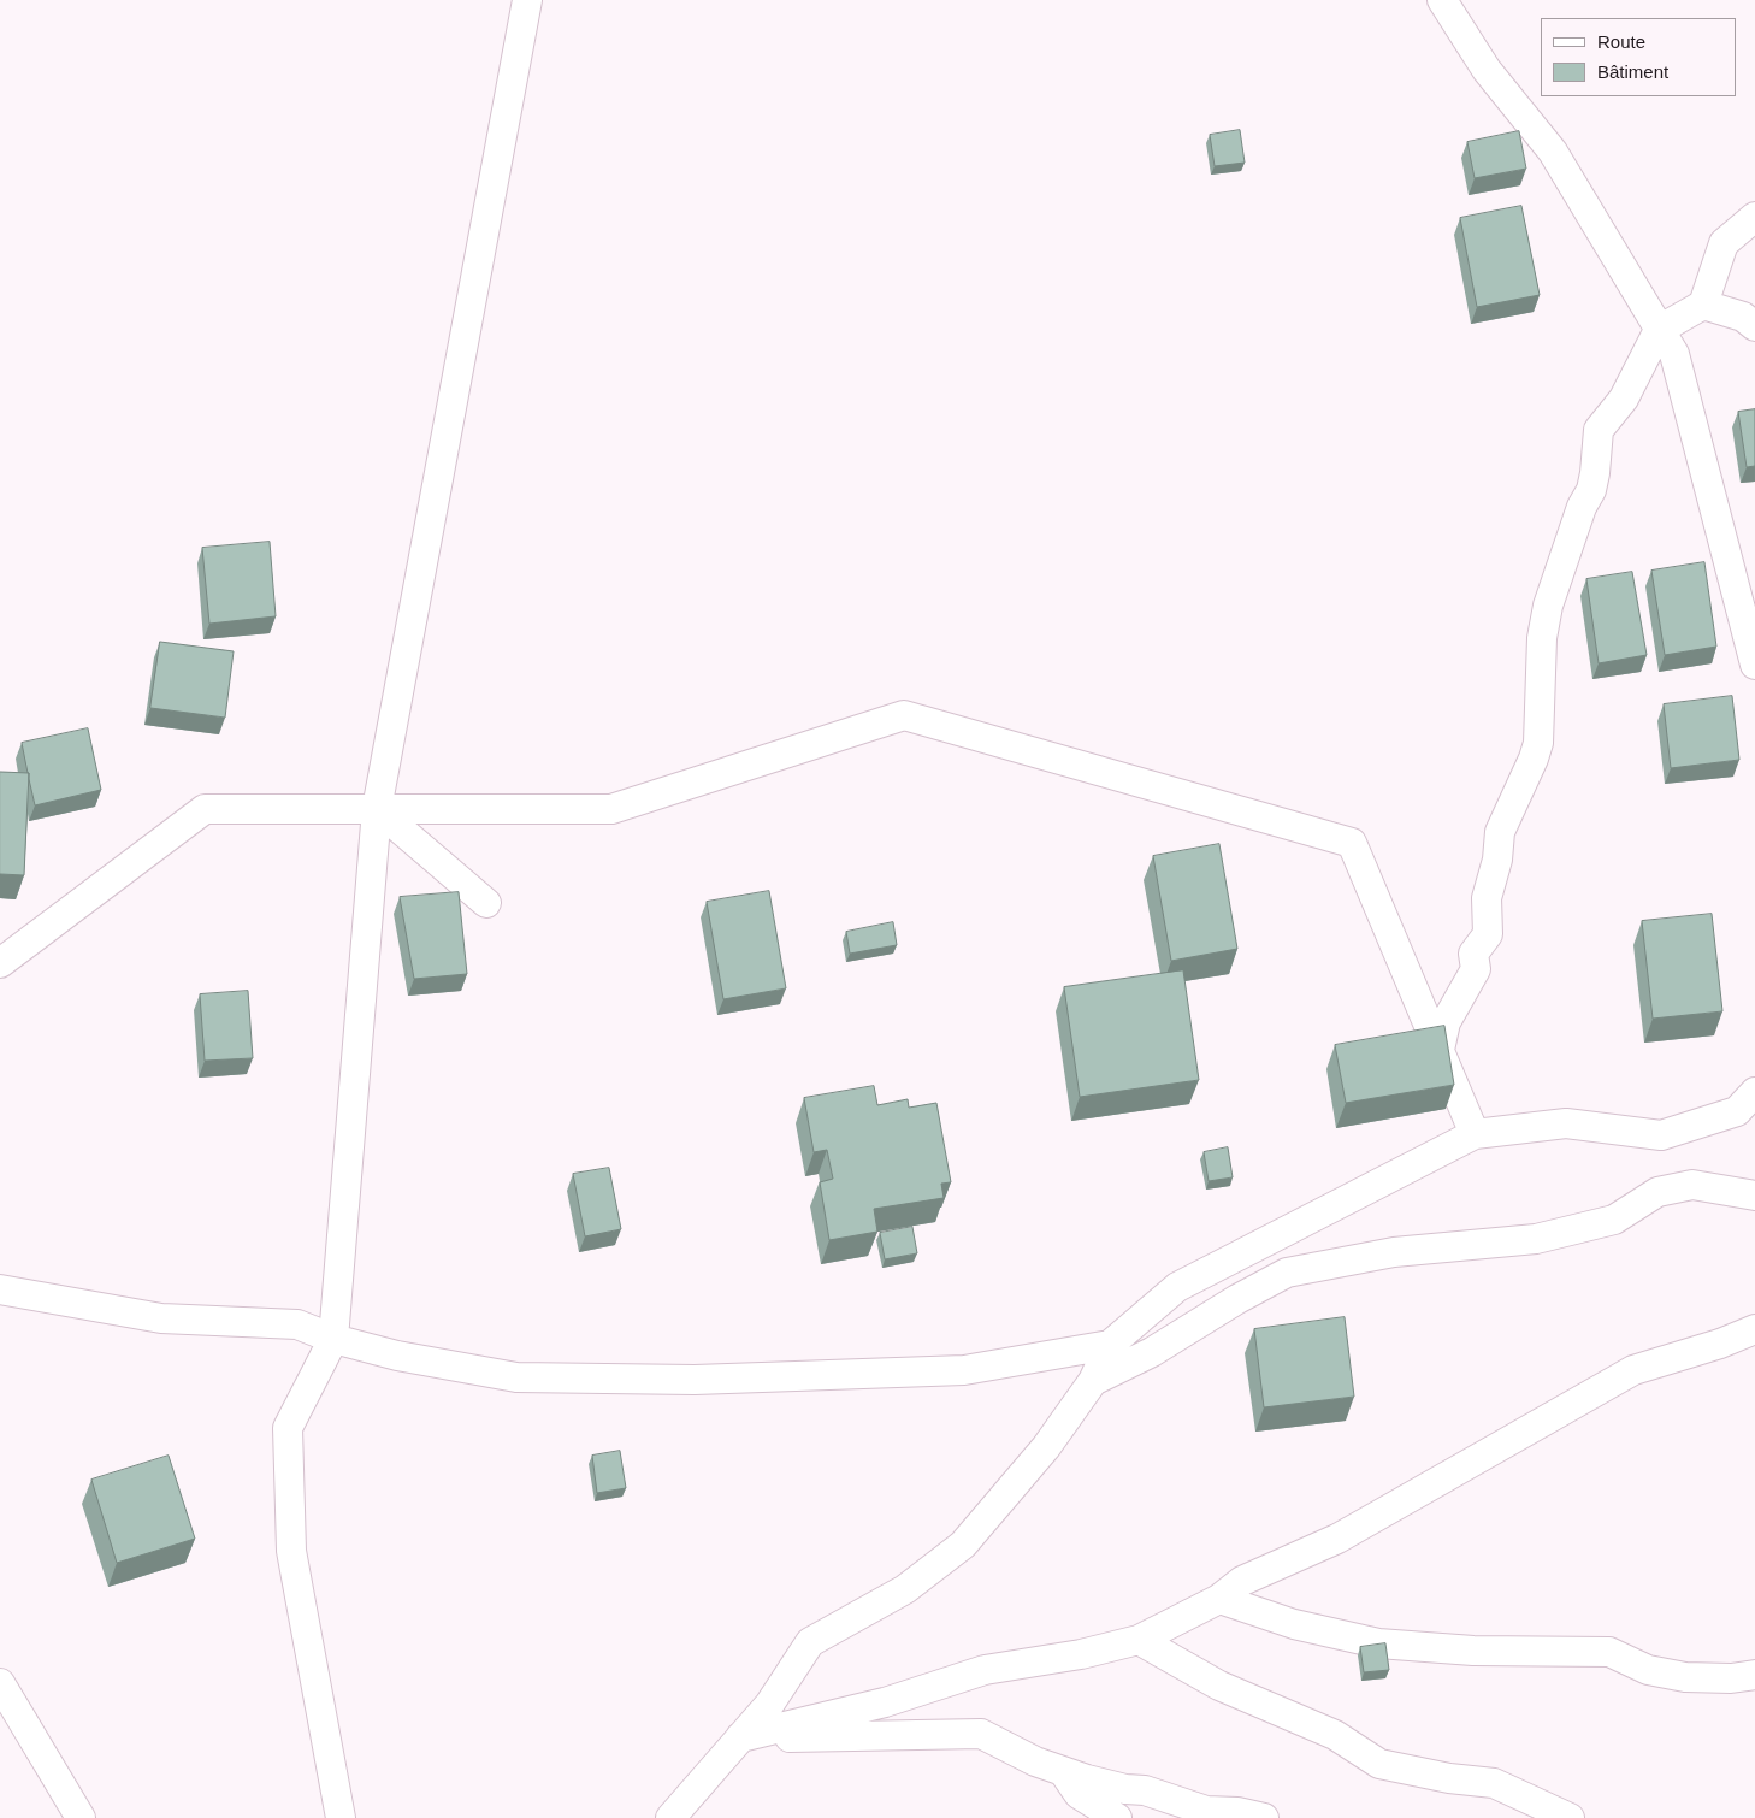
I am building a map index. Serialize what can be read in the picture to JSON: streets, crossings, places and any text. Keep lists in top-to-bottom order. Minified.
{"legend":["Route","Bâtiment"]}
